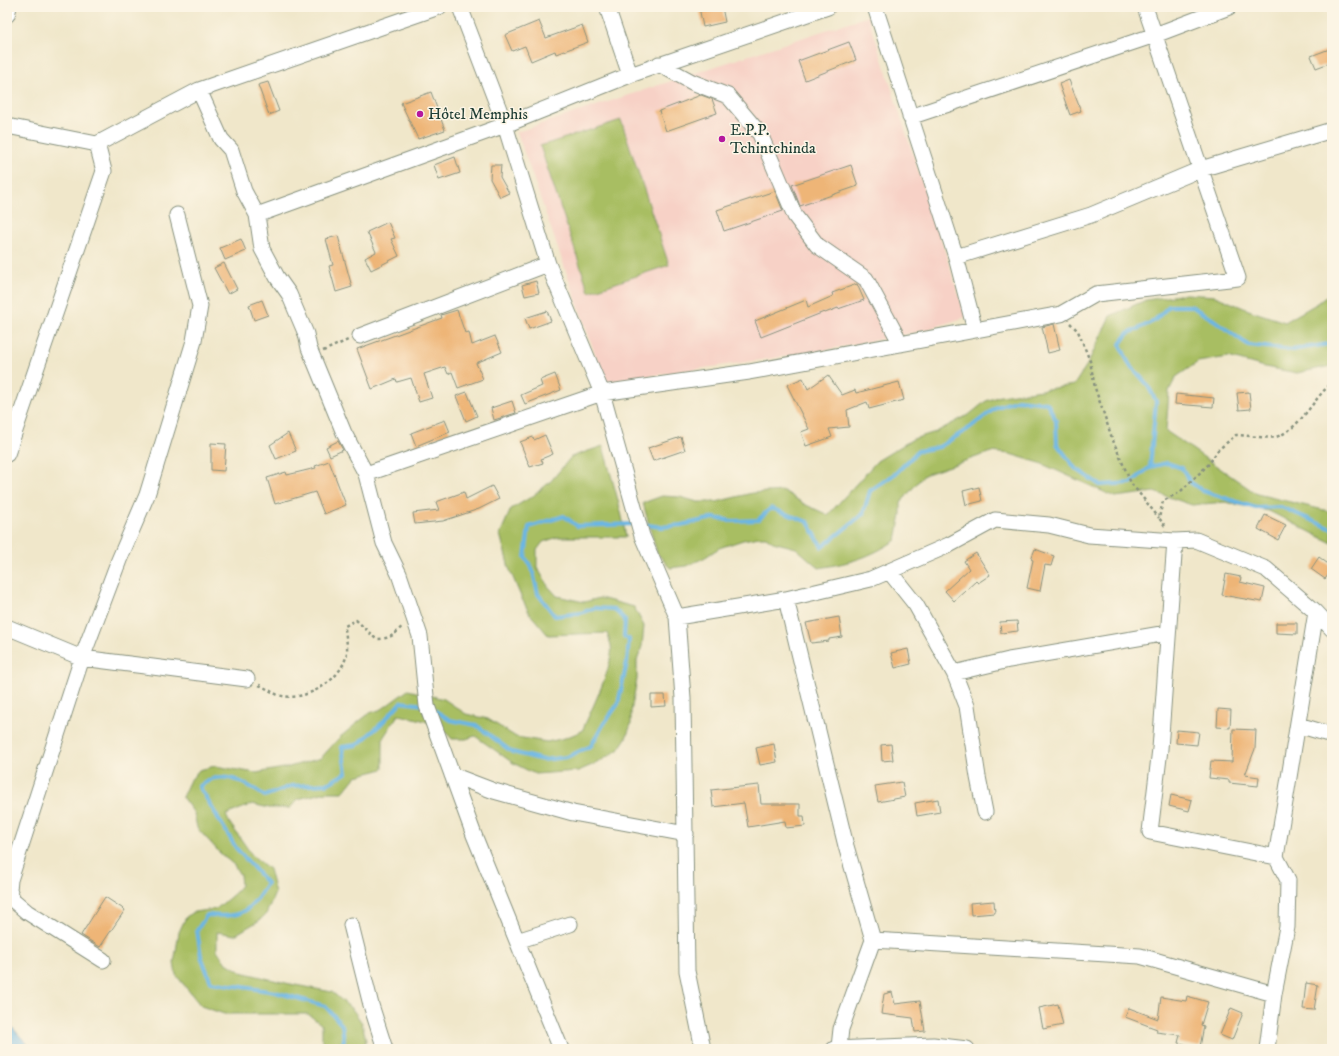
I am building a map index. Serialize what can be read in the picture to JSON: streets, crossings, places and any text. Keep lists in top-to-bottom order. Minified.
{"places":["Hôtel Memphis","E.P.P. Tchintchinda"]}
